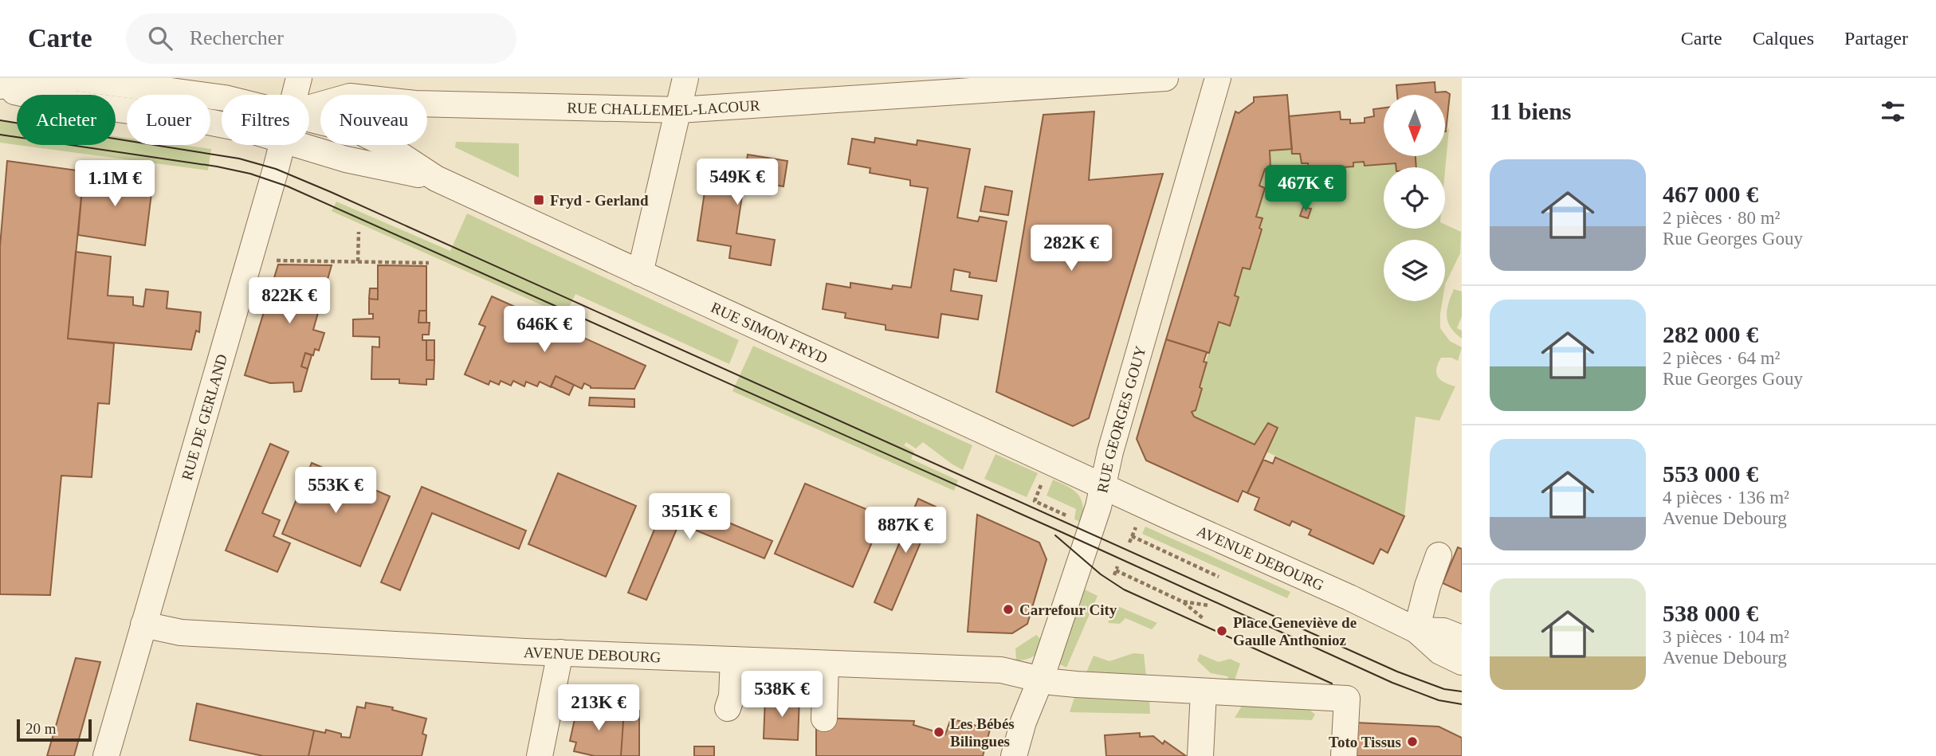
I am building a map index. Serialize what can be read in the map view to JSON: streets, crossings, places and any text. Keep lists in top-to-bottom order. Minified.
{"streets":{"street":["RUE CHALLEMEL-LACOUR","RUE SIMON FRYD","RUE DE GERLAND","RUE GEORGES GOUY","AVENUE DEBOURG"]},"crossings":[["RUE SIMON FRYD","RUE GEORGES GOUY"],["RUE SIMON FRYD","AVENUE DEBOURG"],["RUE DE GERLAND","AVENUE DEBOURG"],["RUE GEORGES GOUY","AVENUE DEBOURG"]],"places":{"transit":["Fryd - Gerland"],"other":["Carrefour City","Place Geneviève de Gaulle Anthonioz","Les Bébés Bilingues","Toto Tissus"]},"scale_bar":"20 m","north":"bottom","page":{"header":"Carte","search":"Rechercher","nav":["Carte","Calques","Partager"],"heading":"11 biens","chip":["Acheter","Louer","Filtres","Nouveau"],"list":[{"name":"467 000 €","note":"2 pièces · 80 m² · Rue Georges Gouy"},{"name":"282 000 €","note":"2 pièces · 64 m² · Rue Georges Gouy"},{"name":"553 000 €","note":"4 pièces · 136 m² · Avenue Debourg"},{"name":"538 000 €","note":"3 pièces · 104 m² · Avenue Debourg"}],"price":["549K €","1.1M €","467K €","282K €","822K €","646K €","553K €","351K €","887K €","538K €","213K €"],"scale":"20 m"}}
